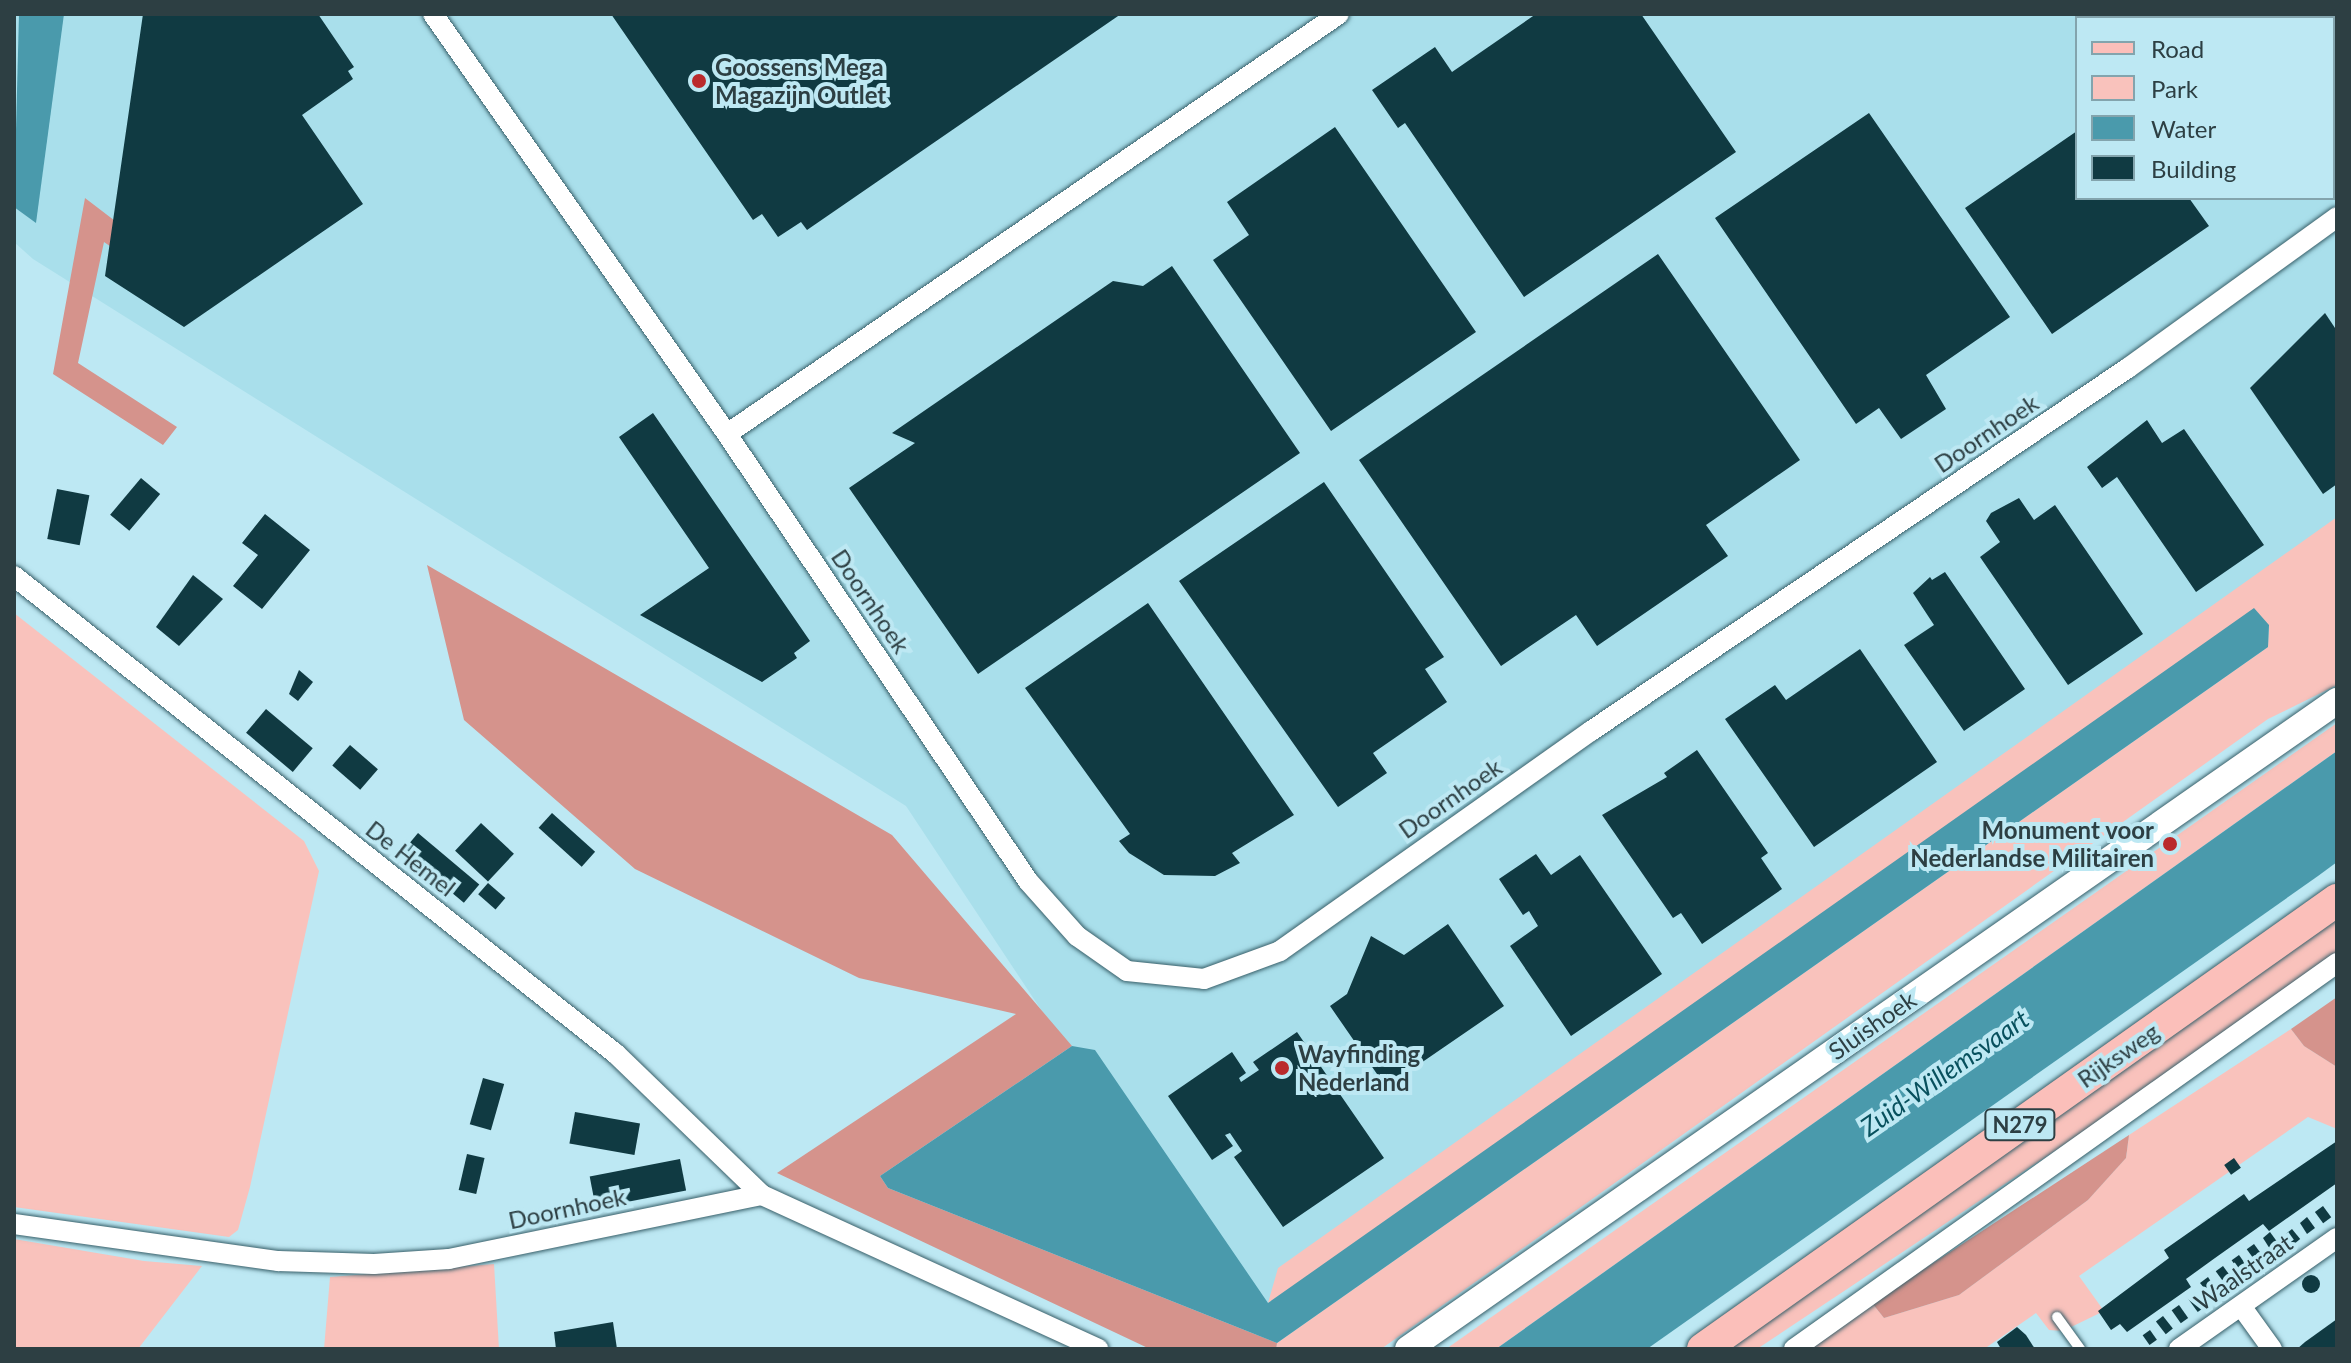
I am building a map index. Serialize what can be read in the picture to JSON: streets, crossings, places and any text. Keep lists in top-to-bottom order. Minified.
{"streets":{"main road":["Rijksweg","N279"],"street":["Doornhoek","De Hemel","Sluishoek","Waalstraat"]},"crossings":[["Doornhoek","De Hemel"]],"water":["Zuid-Willemsvaart"],"places":["Goossens Mega Magazijn Outlet","Monument voor Nederlandse Militairen","Wayfinding Nederland"],"legend":["Road","Park","Water","Building"]}
